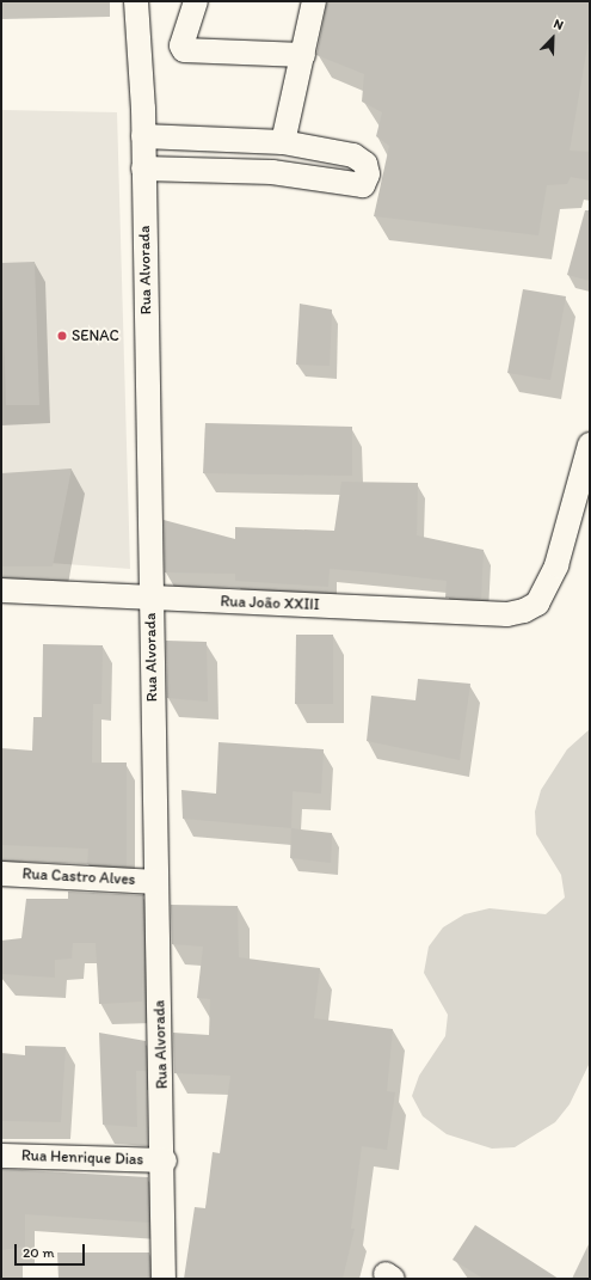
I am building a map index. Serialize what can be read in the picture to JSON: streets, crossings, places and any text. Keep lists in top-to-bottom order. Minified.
{"streets":{"street":["Rua Alvorada","Rua João XXIII","Rua Castro Alves","Rua Henrique Dias"]},"crossings":[["Rua Alvorada","Rua João XXIII"],["Rua Alvorada","Rua Castro Alves"],["Rua Alvorada","Rua Henrique Dias"]],"places":["SENAC"],"scale_bar":"20 m","north":"top right"}
